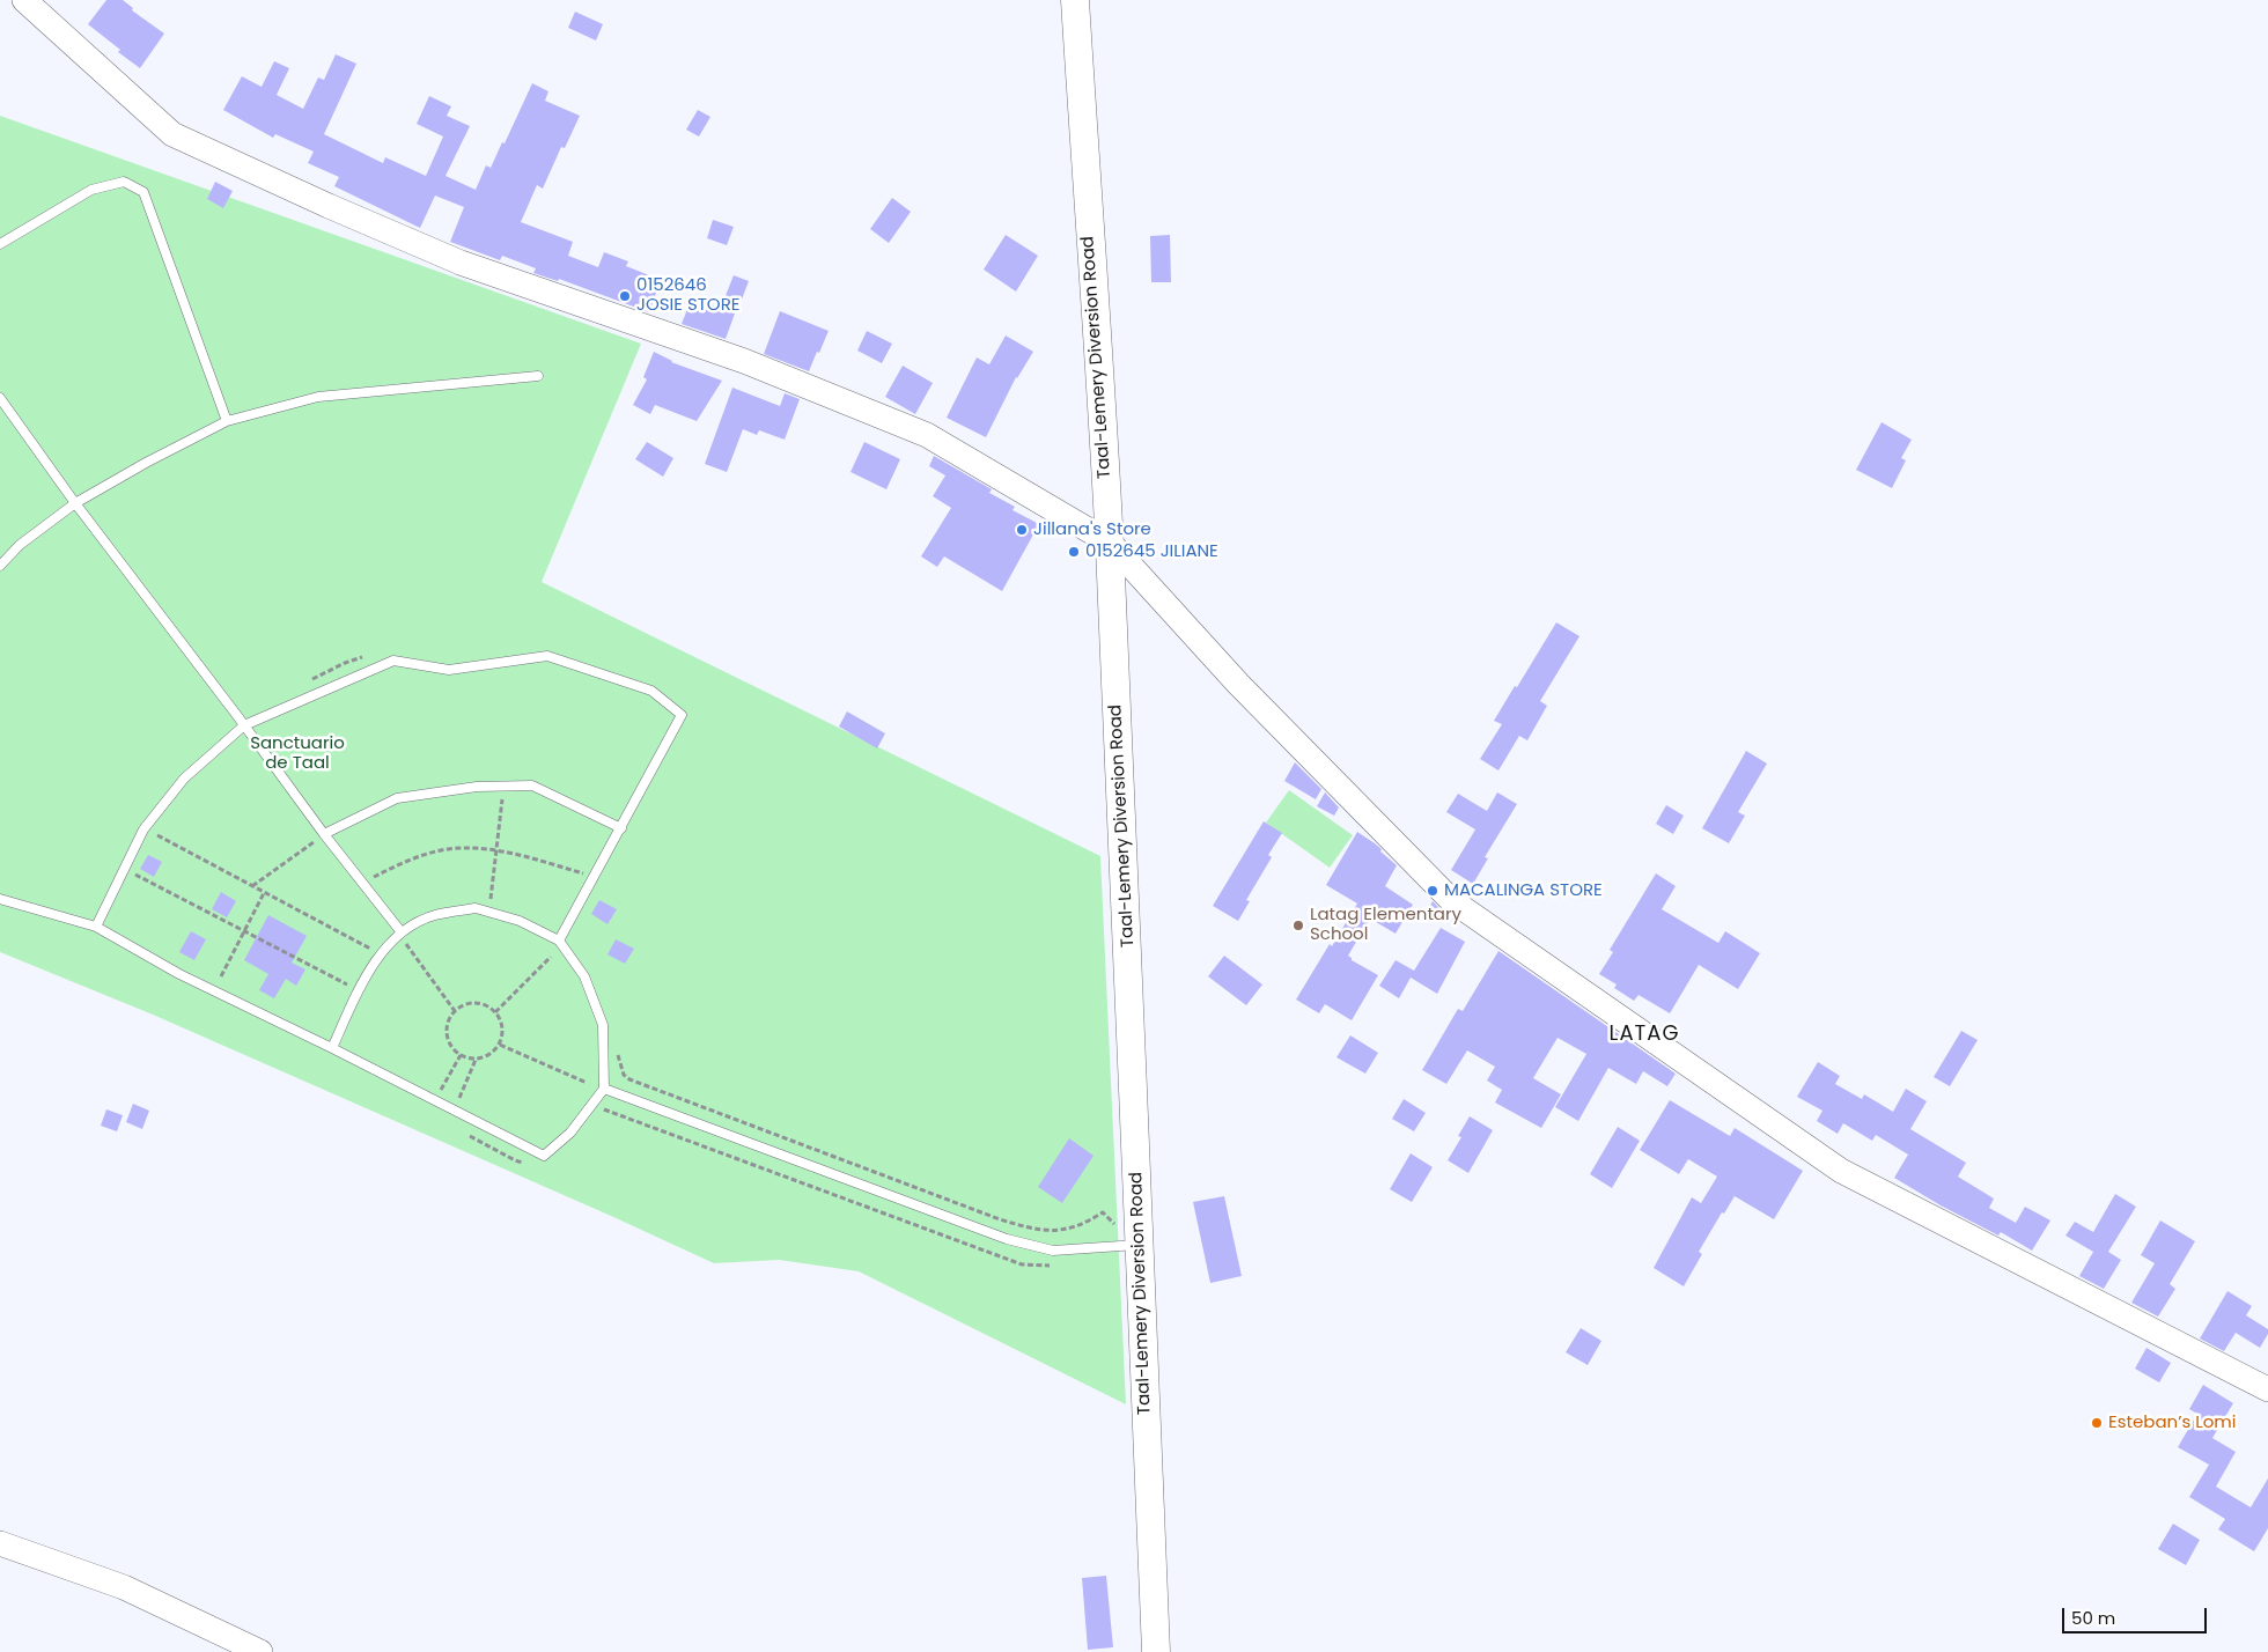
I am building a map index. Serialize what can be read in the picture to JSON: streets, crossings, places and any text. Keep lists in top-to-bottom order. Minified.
{"streets":{"main road":["Taal-Lemery Diversion Road"]},"districts":["LATAG"],"parks":["Sanctuario de Taal"],"places":["0152646 JOSIE STORE","Jillana's Store","0152645 JILIANE","MACALINGA STORE","Latag Elementary School","Esteban’s Lomi"],"scale_bar":"50 m"}
